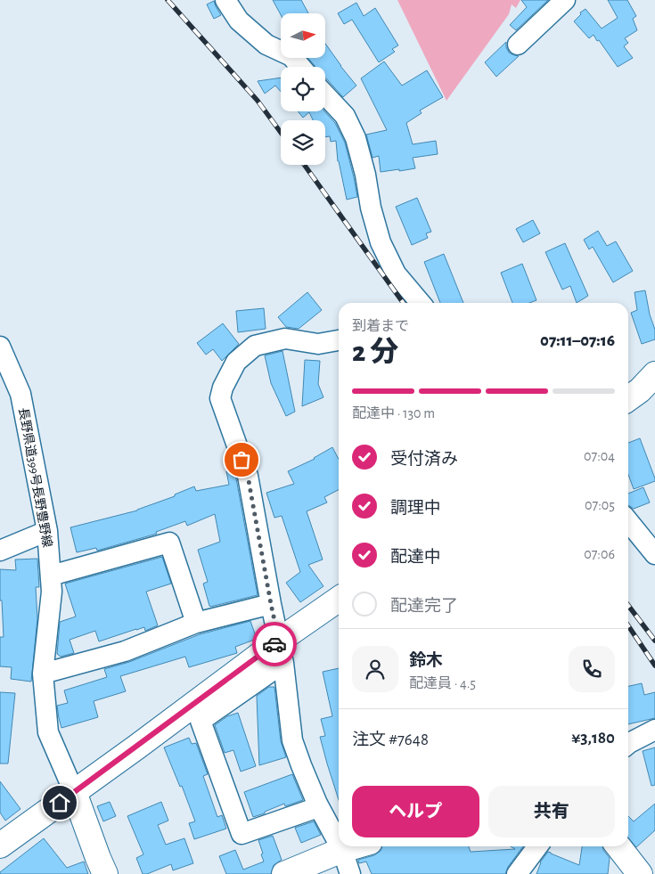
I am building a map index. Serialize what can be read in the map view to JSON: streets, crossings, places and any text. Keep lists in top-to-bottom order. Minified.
{"streets":{"street":["長野県道399号長野豊野線"]},"north":"right","page":{"heading":["2 分","到着まで","07:11–07:16"],"panel":["鈴木","配達員 · 4.5","注文 #7648","¥3,180"],"bar":"配達中 · 130 m","list":[["受付済み","07:04"],["調理中","07:05"],["配達中","07:06"],"配達完了"],"buttons":["ヘルプ","共有"]}}
